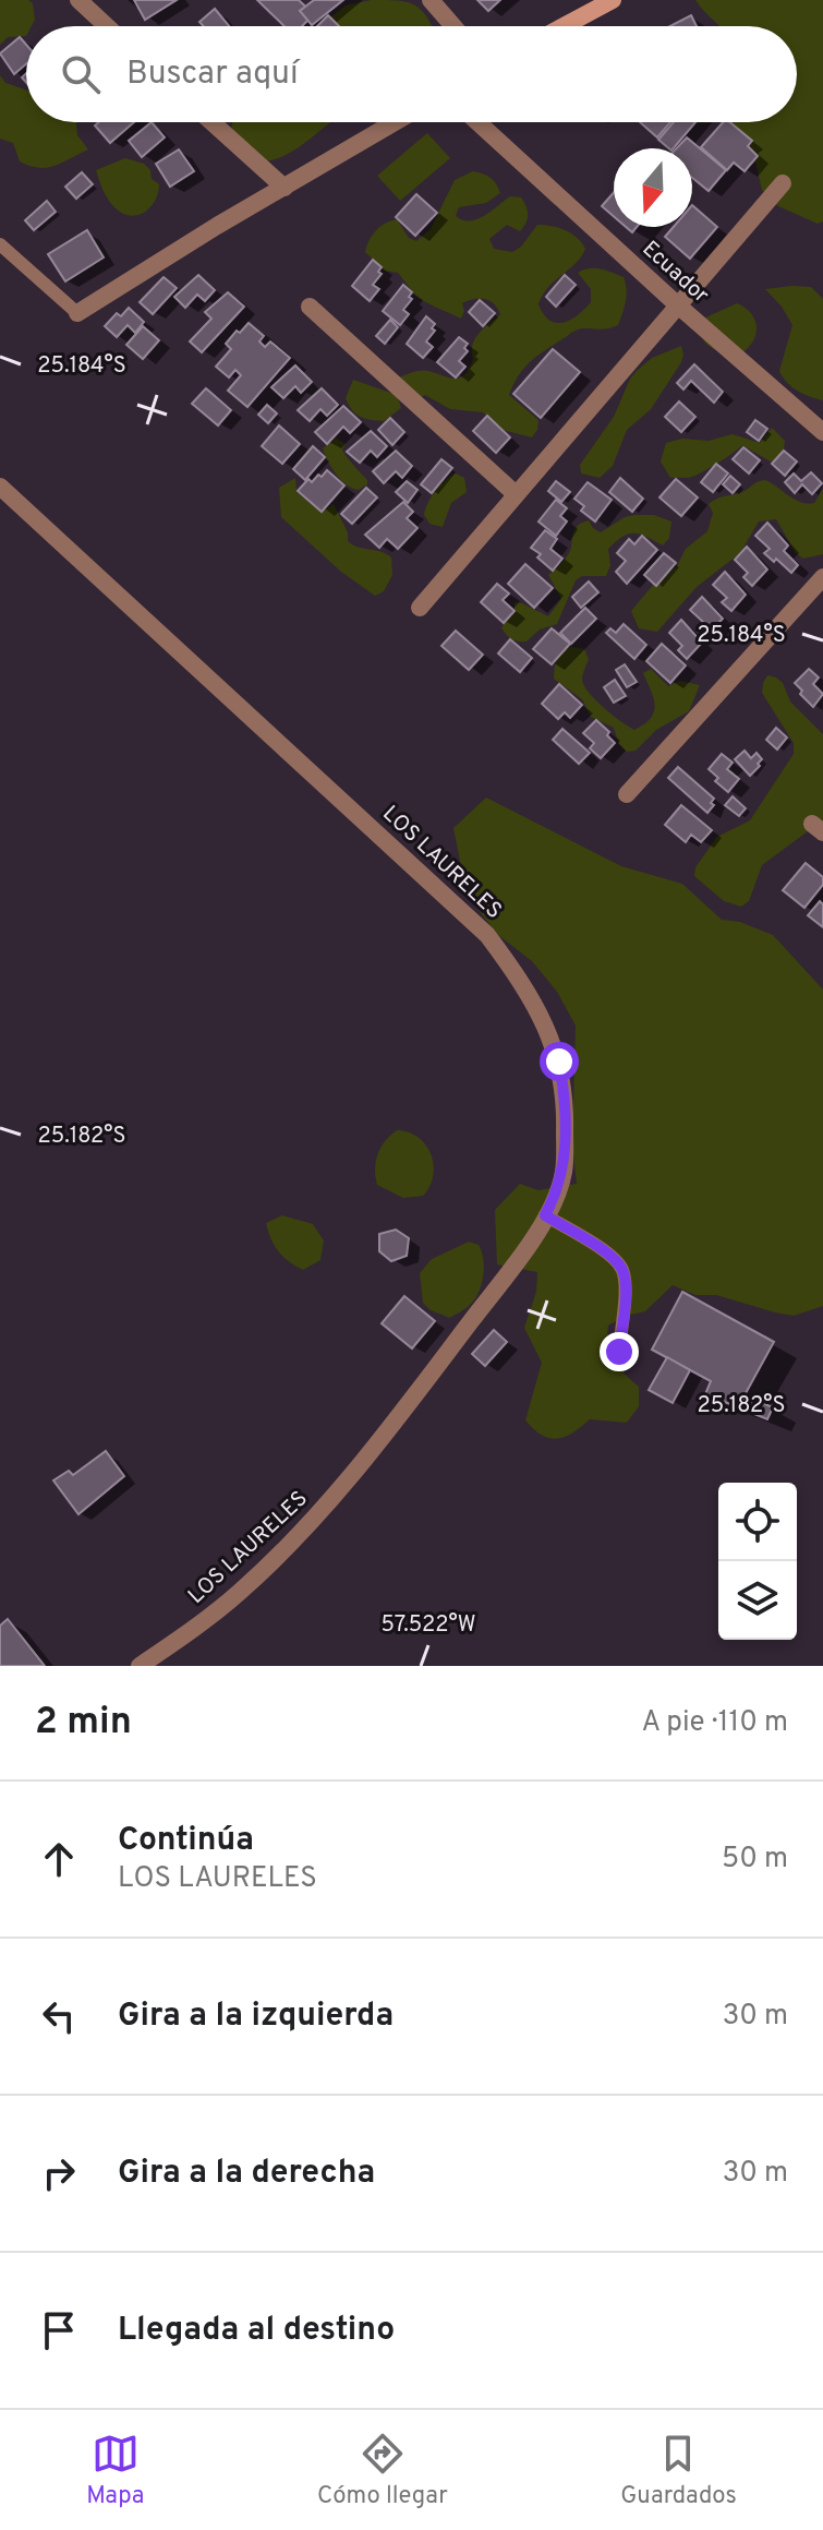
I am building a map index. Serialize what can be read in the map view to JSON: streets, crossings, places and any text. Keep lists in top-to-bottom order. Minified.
{"streets":{"street":["Ecuador","LOS LAURELES"]},"north":"bottom","page":{"search":"Buscar aquí","heading":["2 min","A pie · 110 m"],"list":[["Continúa","LOS LAURELES","50 m"],["Gira a la izquierda","30 m"],["Gira a la derecha","30 m"],"Llegada al destino"],"nav":["Mapa","Cómo llegar","Guardados"]},"coordinates":["25.184°S","25.182°S","57.522°W"]}
